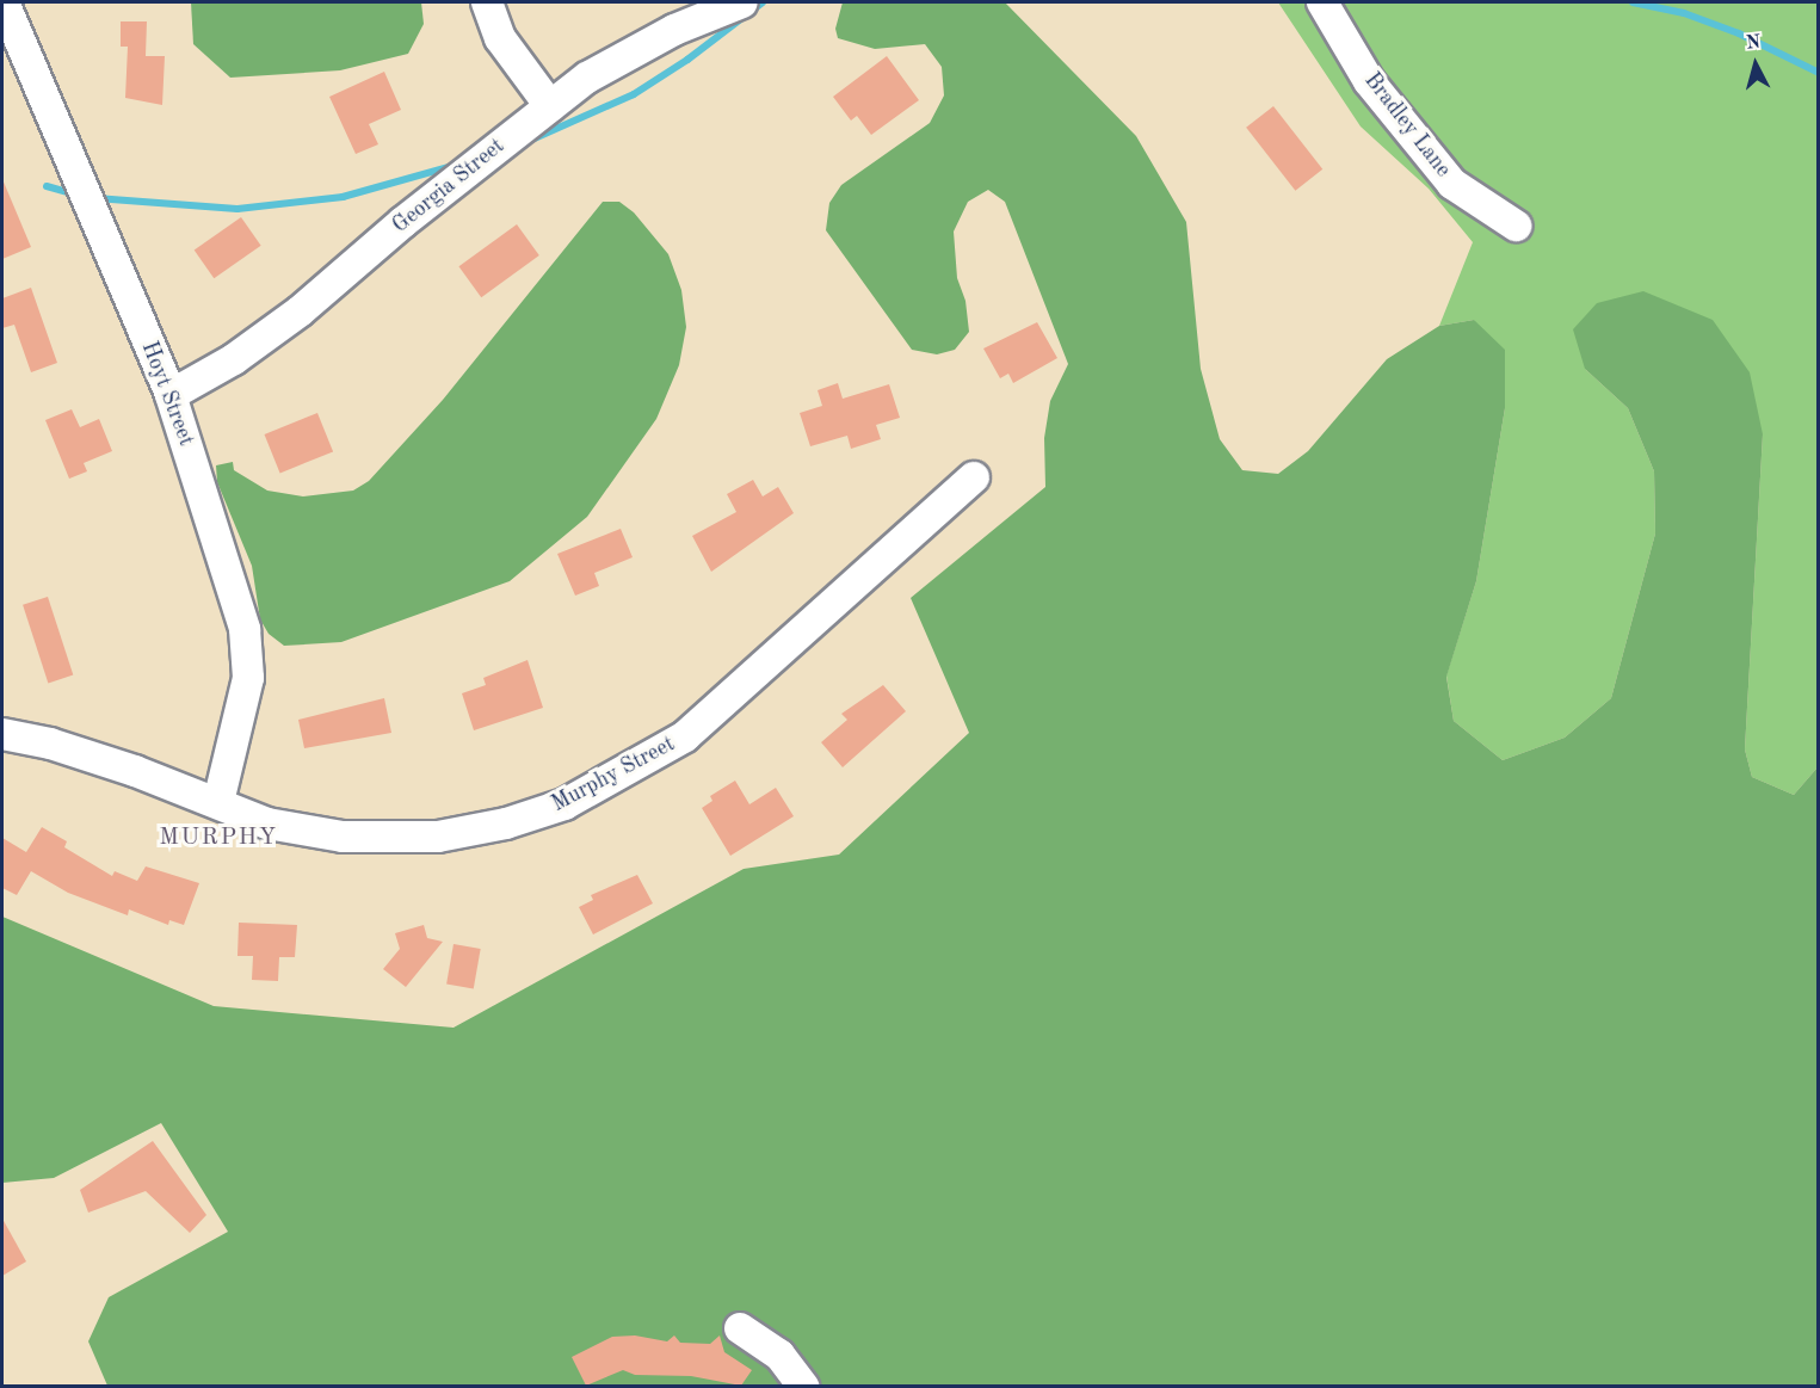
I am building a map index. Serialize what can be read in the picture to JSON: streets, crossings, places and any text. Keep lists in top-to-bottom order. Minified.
{"streets":{"street":["Bradley Lane","Georgia Street","Hoyt Street","Murphy Street"]},"crossings":[["Georgia Street","Hoyt Street"],["Hoyt Street","Murphy Street"]],"districts":["MURPHY"],"north":"top"}
